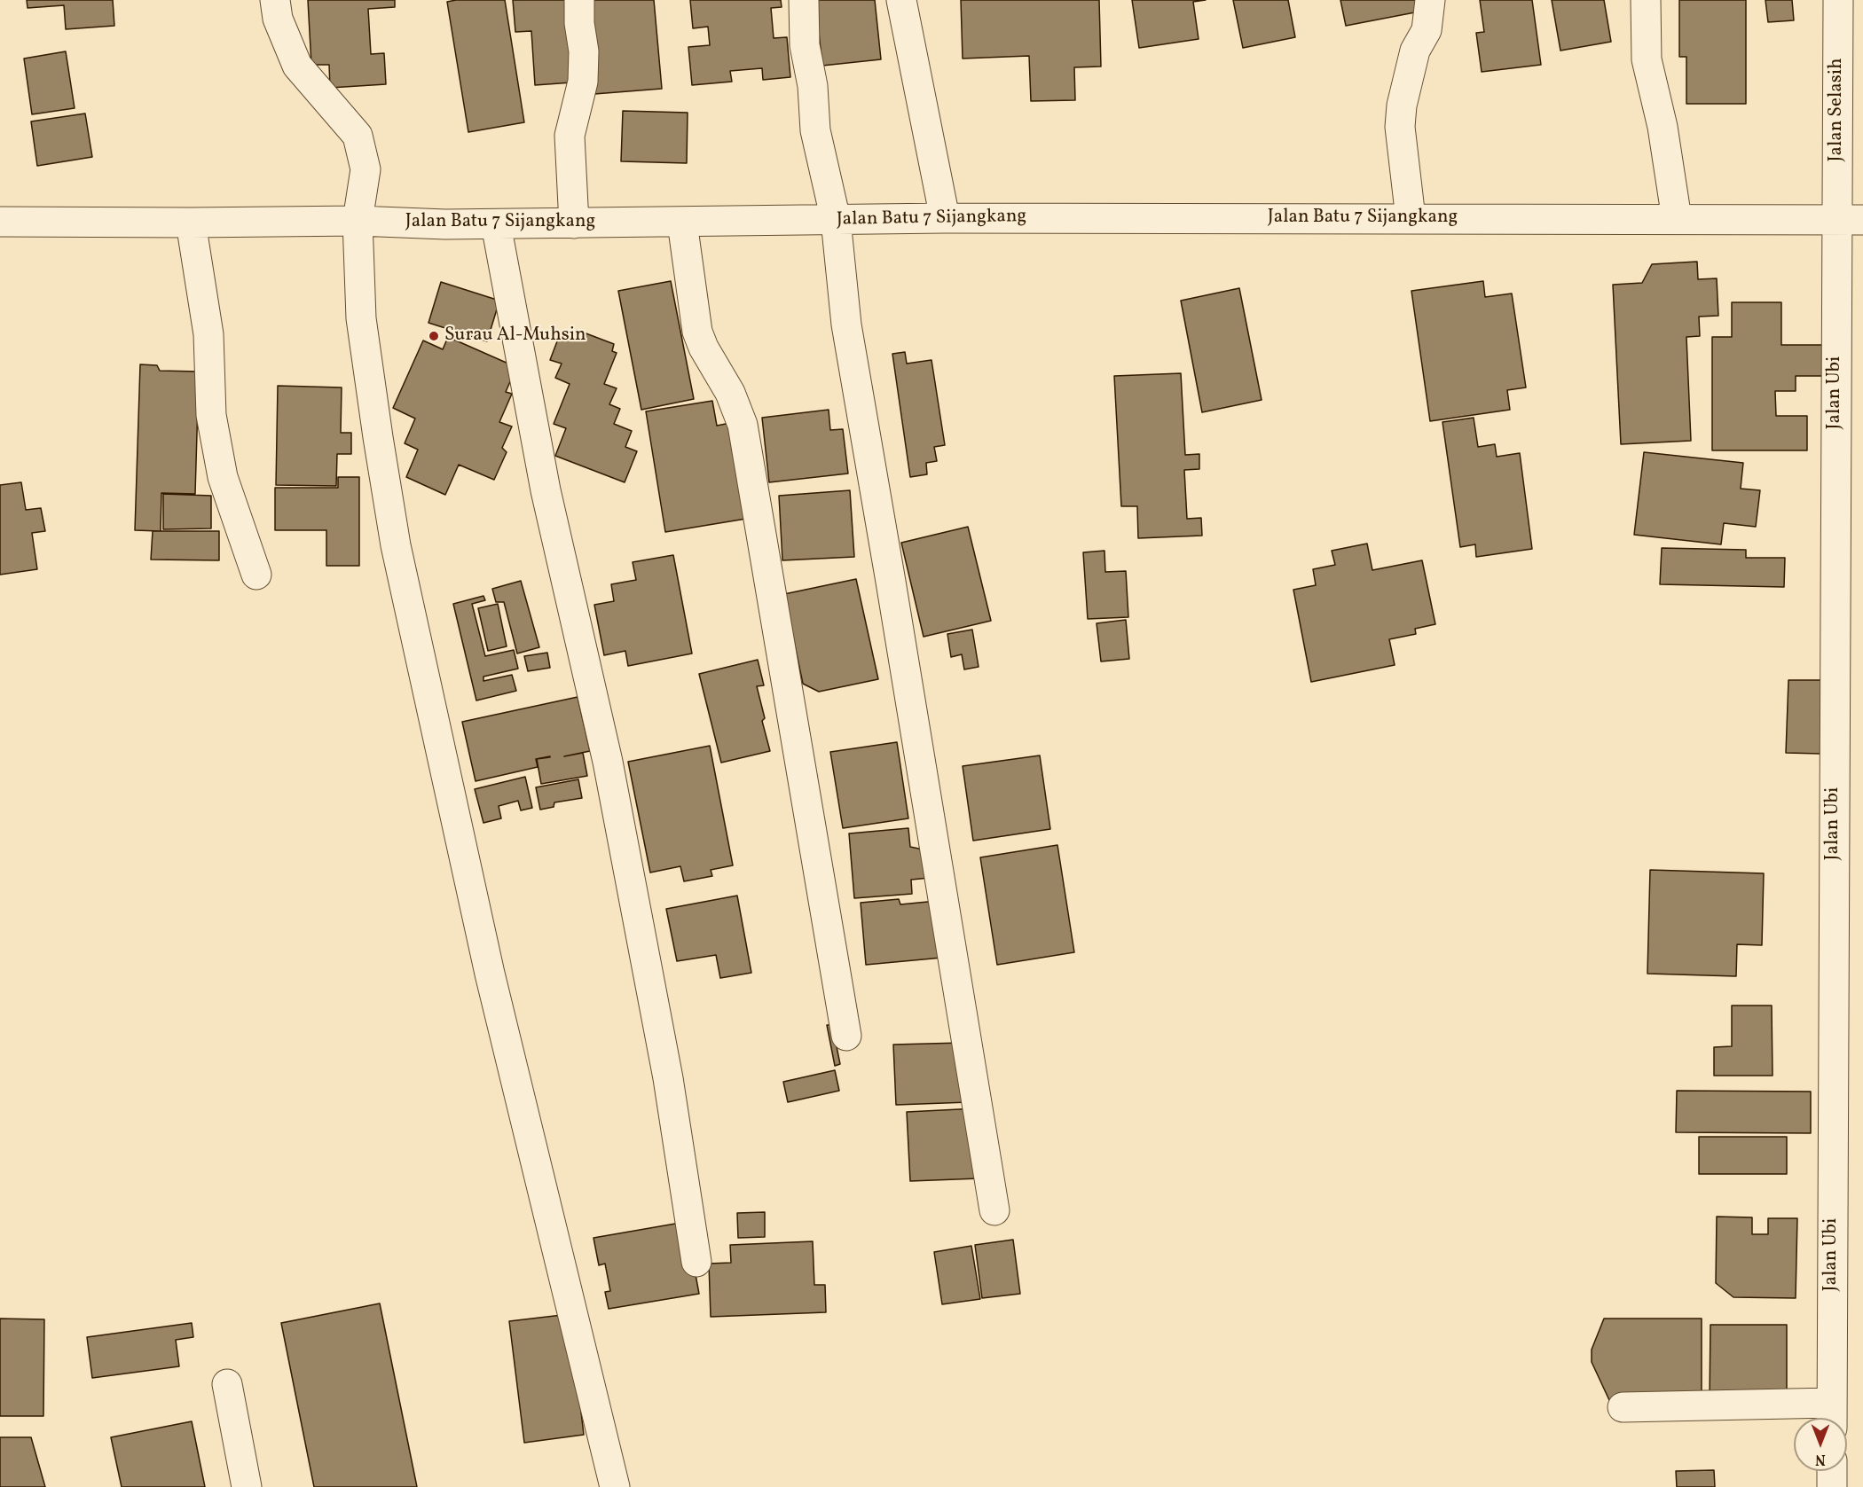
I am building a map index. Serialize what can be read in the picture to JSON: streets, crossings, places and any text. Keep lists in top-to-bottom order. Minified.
{"streets":{"street":["Jalan Selasih","Jalan Batu 7 Sijangkang","Jalan Ubi"]},"crossings":[["Jalan Selasih","Jalan Batu 7 Sijangkang"],["Jalan Selasih","Jalan Ubi"],["Jalan Batu 7 Sijangkang","Jalan Ubi"]],"places":["Surau Al-Muhsin"],"north":"bottom"}
